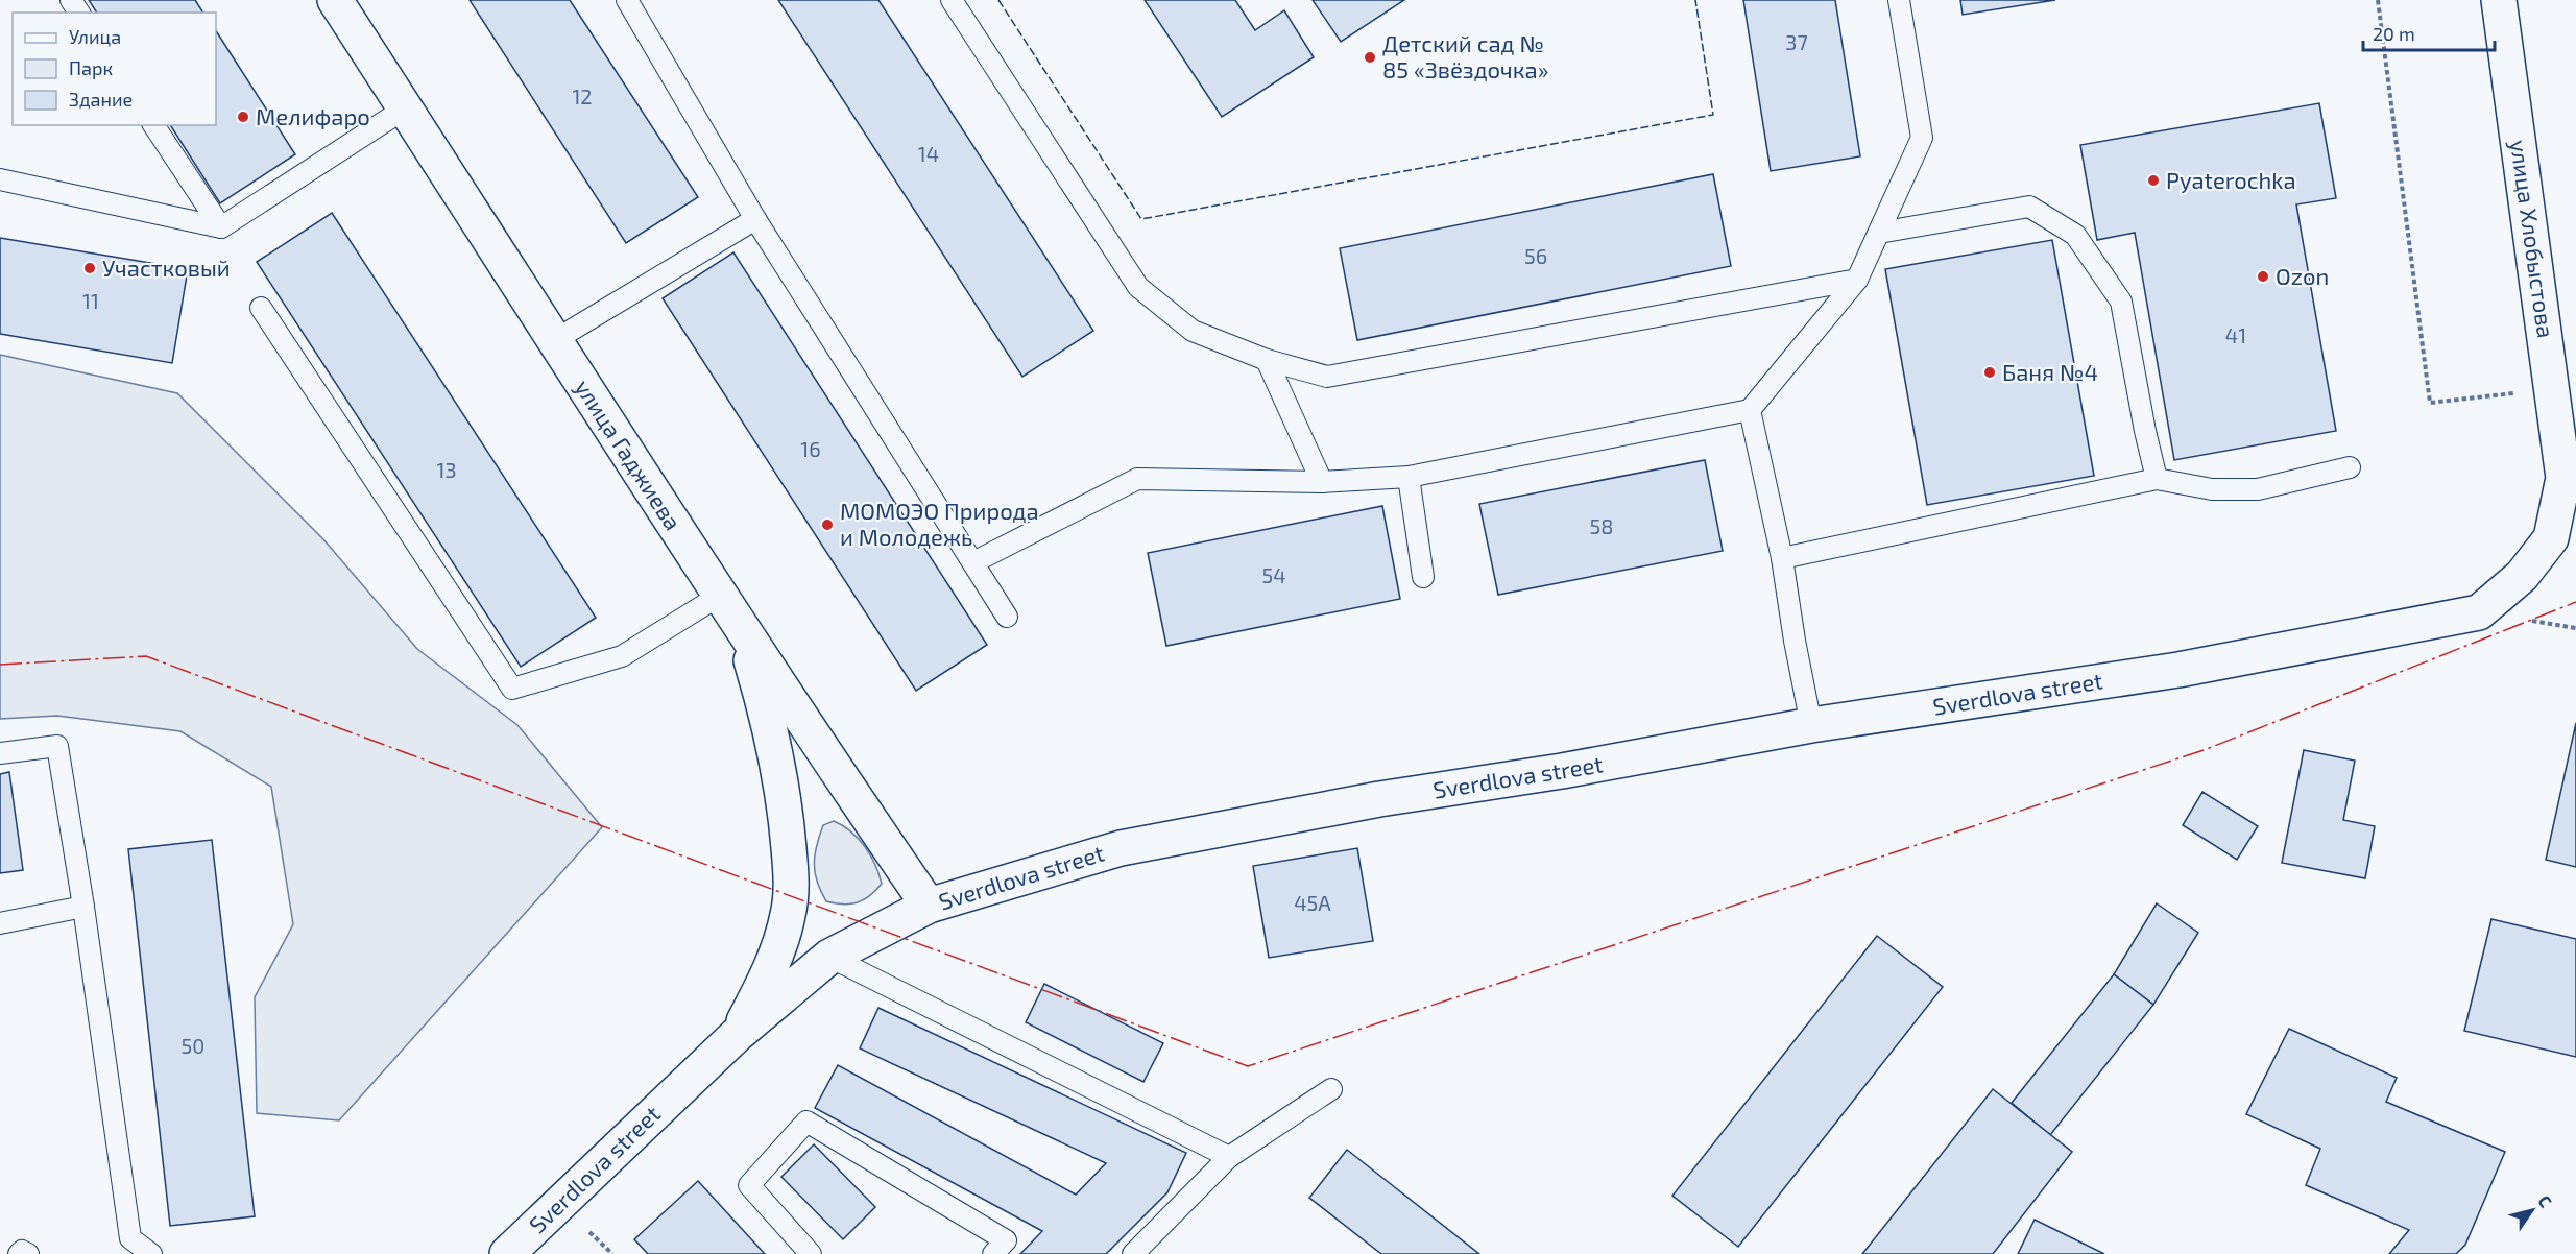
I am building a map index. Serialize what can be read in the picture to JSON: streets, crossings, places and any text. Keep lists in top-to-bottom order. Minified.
{"streets":{"street":["улица Хлобыстова","улица Гаджиева","Sverdlova street"]},"crossings":[["улица Хлобыстова","Sverdlova street"],["улица Гаджиева","Sverdlova street"]],"places":["Детский сад № 85 «Звёздочка»","Мелифаро","Pyaterochka","Участковый","Ozon","Баня №4","МОМОЭО Природа и Молодежь"],"house_numbers":["37","12","14","56","11","41","16","13","58","54","45А","50"],"legend":["Улица","Парк","Здание"],"scale_bar":"20 m","north":"top right"}
